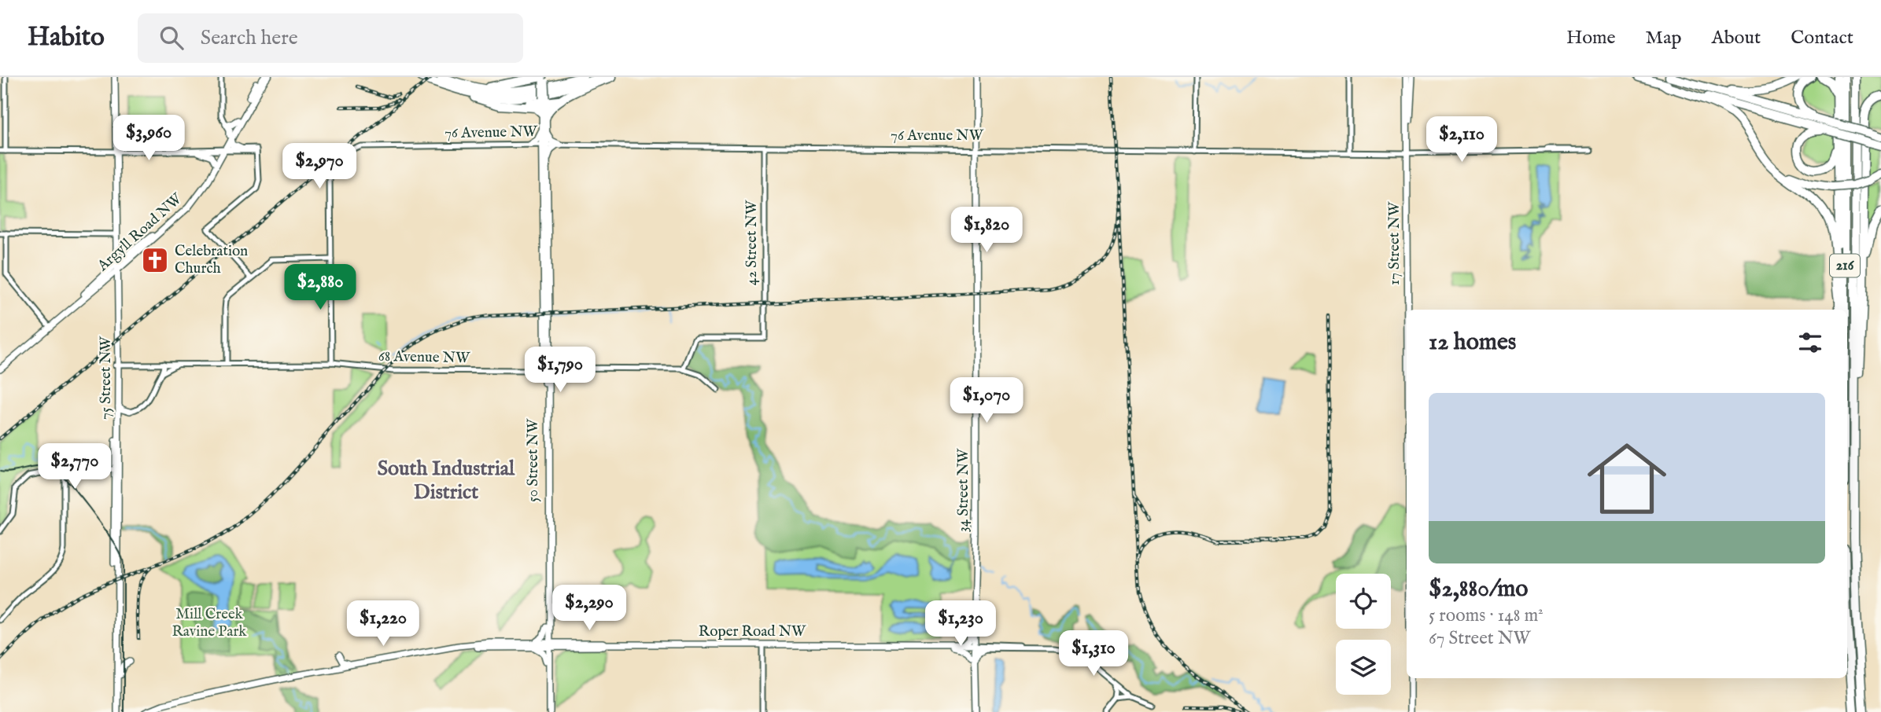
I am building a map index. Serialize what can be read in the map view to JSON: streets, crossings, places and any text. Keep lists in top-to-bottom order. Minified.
{"streets":{"highway":["216"],"main road":["Argyll Road NW","17 Street NW","75 Street NW","50 Street NW","34 Street NW","Roper Road NW"],"street":["76 Avenue NW","42 Street NW","68 Avenue NW"]},"crossings":[["76 Avenue NW","42 Street NW"],["76 Avenue NW","17 Street NW"],["76 Avenue NW","50 Street NW"],["76 Avenue NW","34 Street NW"],["Argyll Road NW","75 Street NW"],["42 Street NW","68 Avenue NW"],["68 Avenue NW","75 Street NW"],["68 Avenue NW","50 Street NW"],["50 Street NW","Roper Road NW"],["34 Street NW","Roper Road NW"]],"districts":["South Industrial District"],"parks":["Mill Creek Ravine Park"],"places":{"church":["Celebration Church"]},"page":{"header":"Habito","search":"Search here","nav":["Home","Map","About","Contact"],"price":["$3,960","$2,110","$2,970","$1,820","$2,880","$1,790","$1,070","$2,770","$2,290","$1,220","$1,230","$1,310"],"heading":"12 homes","list":[{"name":"$2,880/mo","note":"5 rooms · 148 m² · 67 Street NW"}]}}
